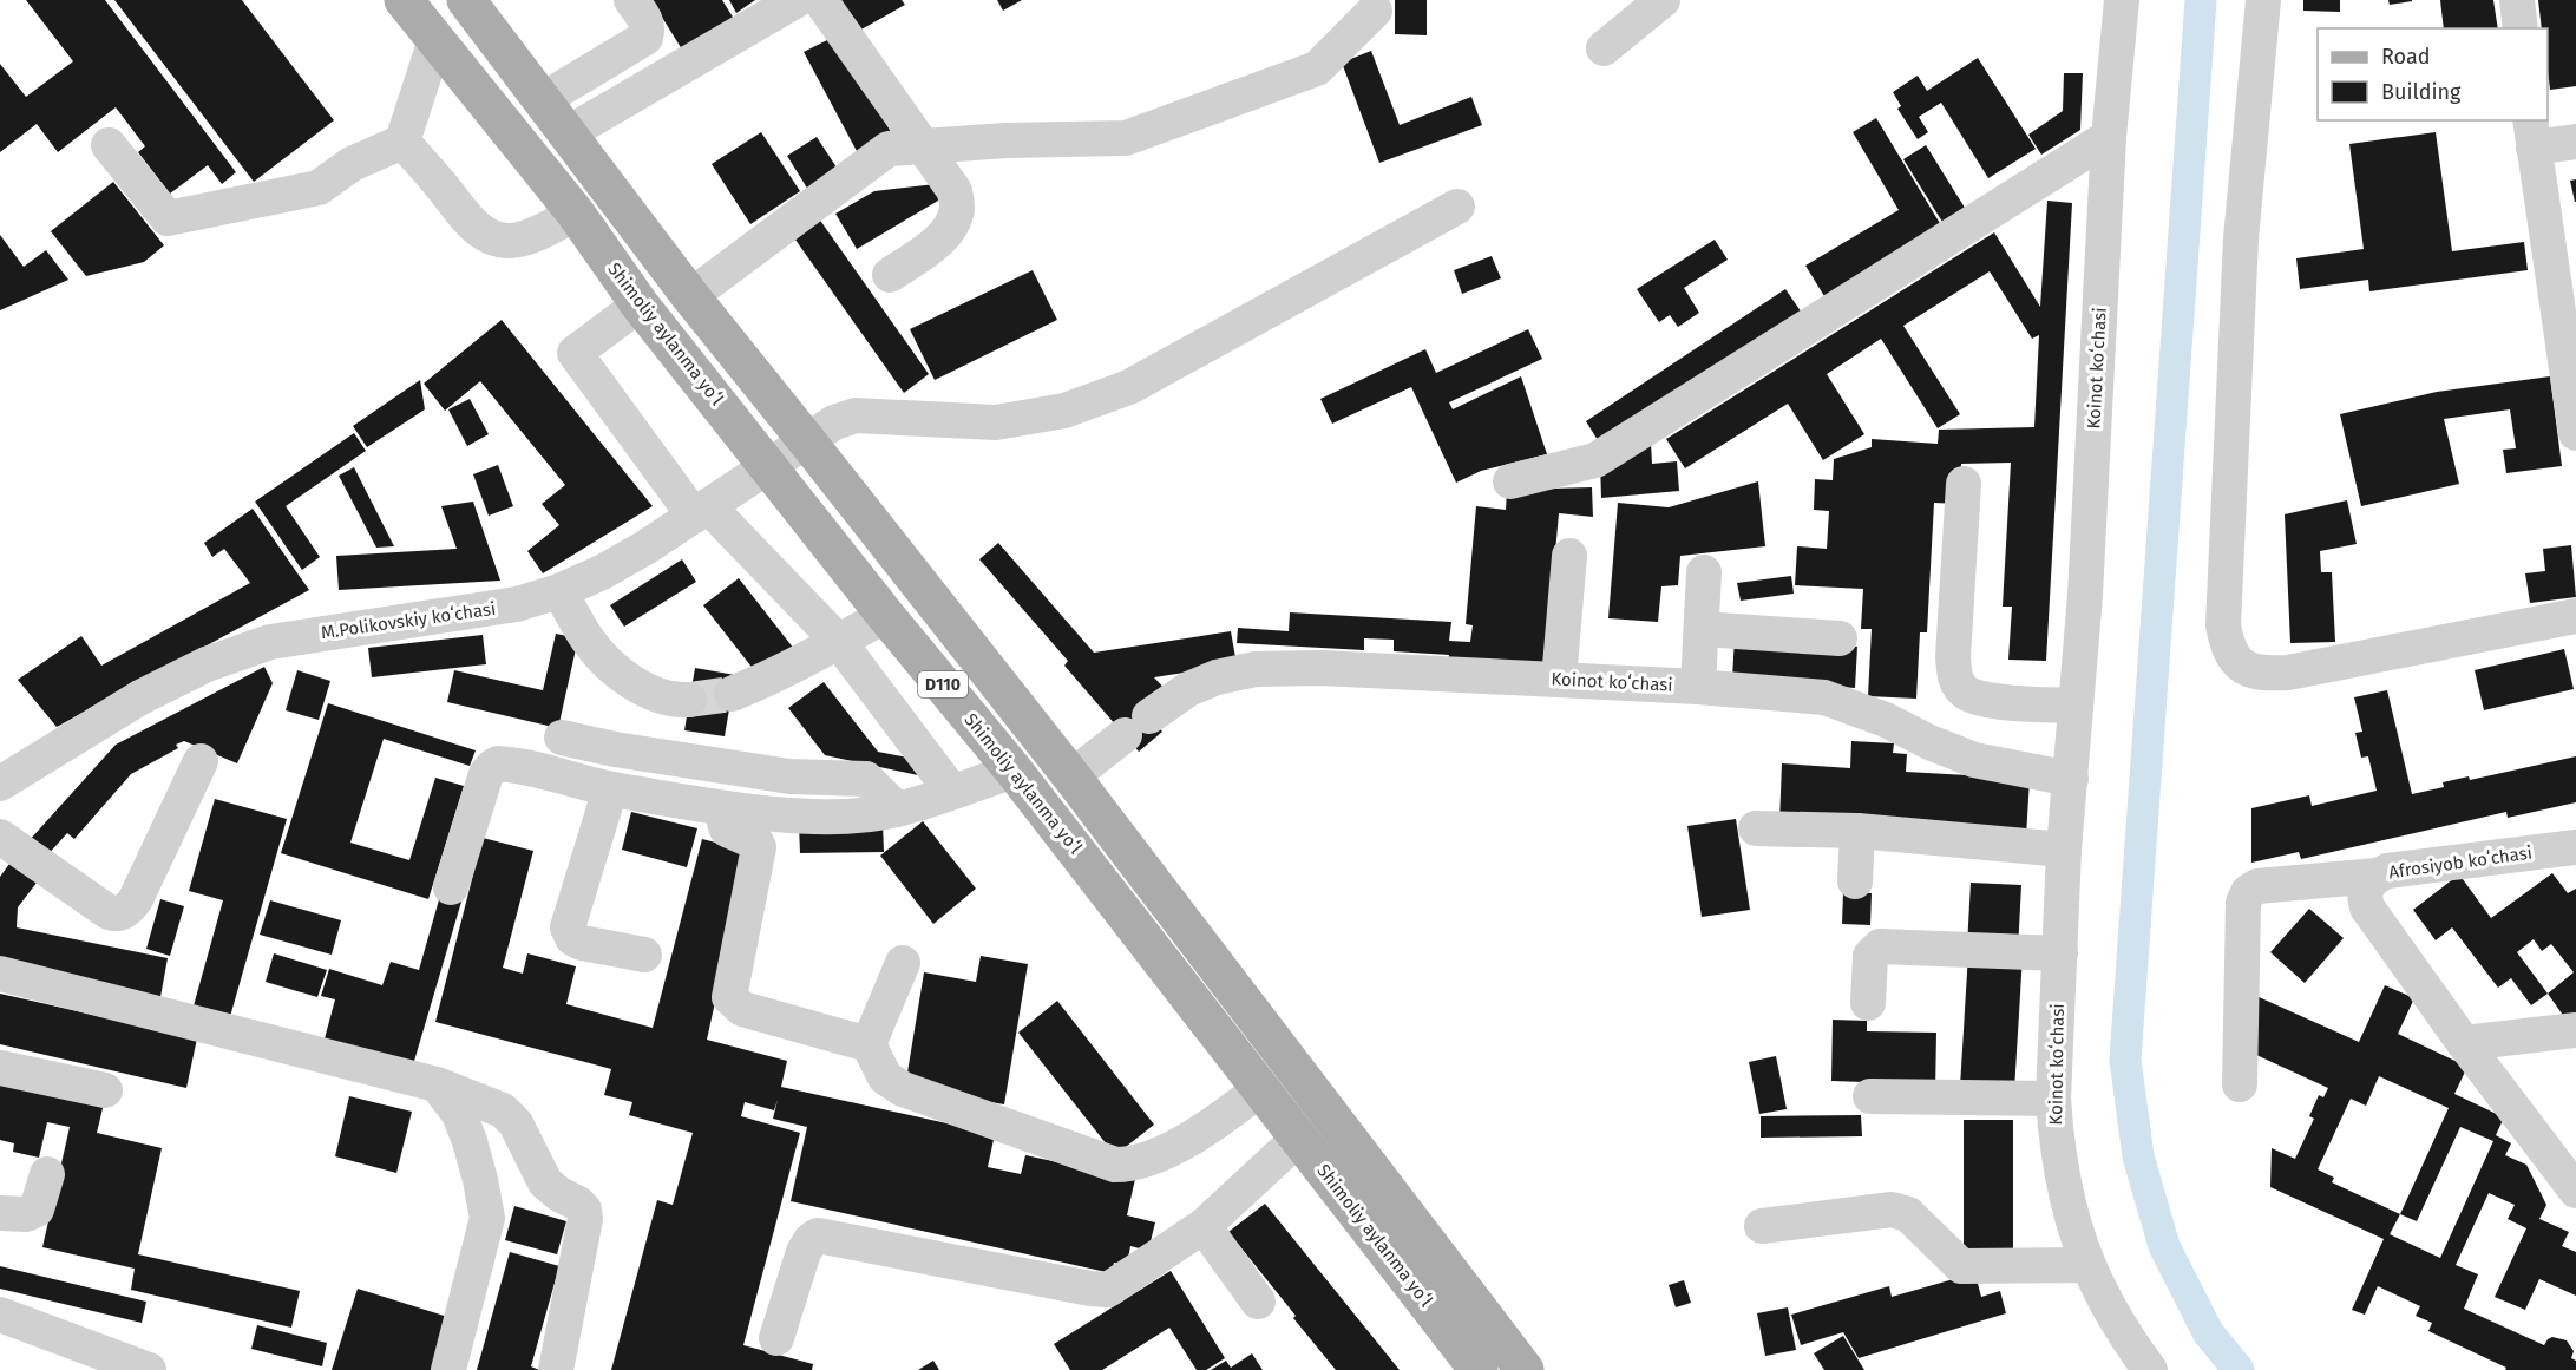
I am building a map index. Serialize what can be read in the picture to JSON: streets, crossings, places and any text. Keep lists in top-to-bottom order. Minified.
{"streets":{"main road":["Shimoliy aylanma yoʻl","D110"],"street":["Koinot koʻchasi","M.Polikovskiy koʻchasi","Afrosiyob koʻchasi"]},"crossings":[["Shimoliy aylanma yoʻl","Koinot koʻchasi"],["Shimoliy aylanma yoʻl","M.Polikovskiy koʻchasi"]],"legend":["Road","Building"]}
